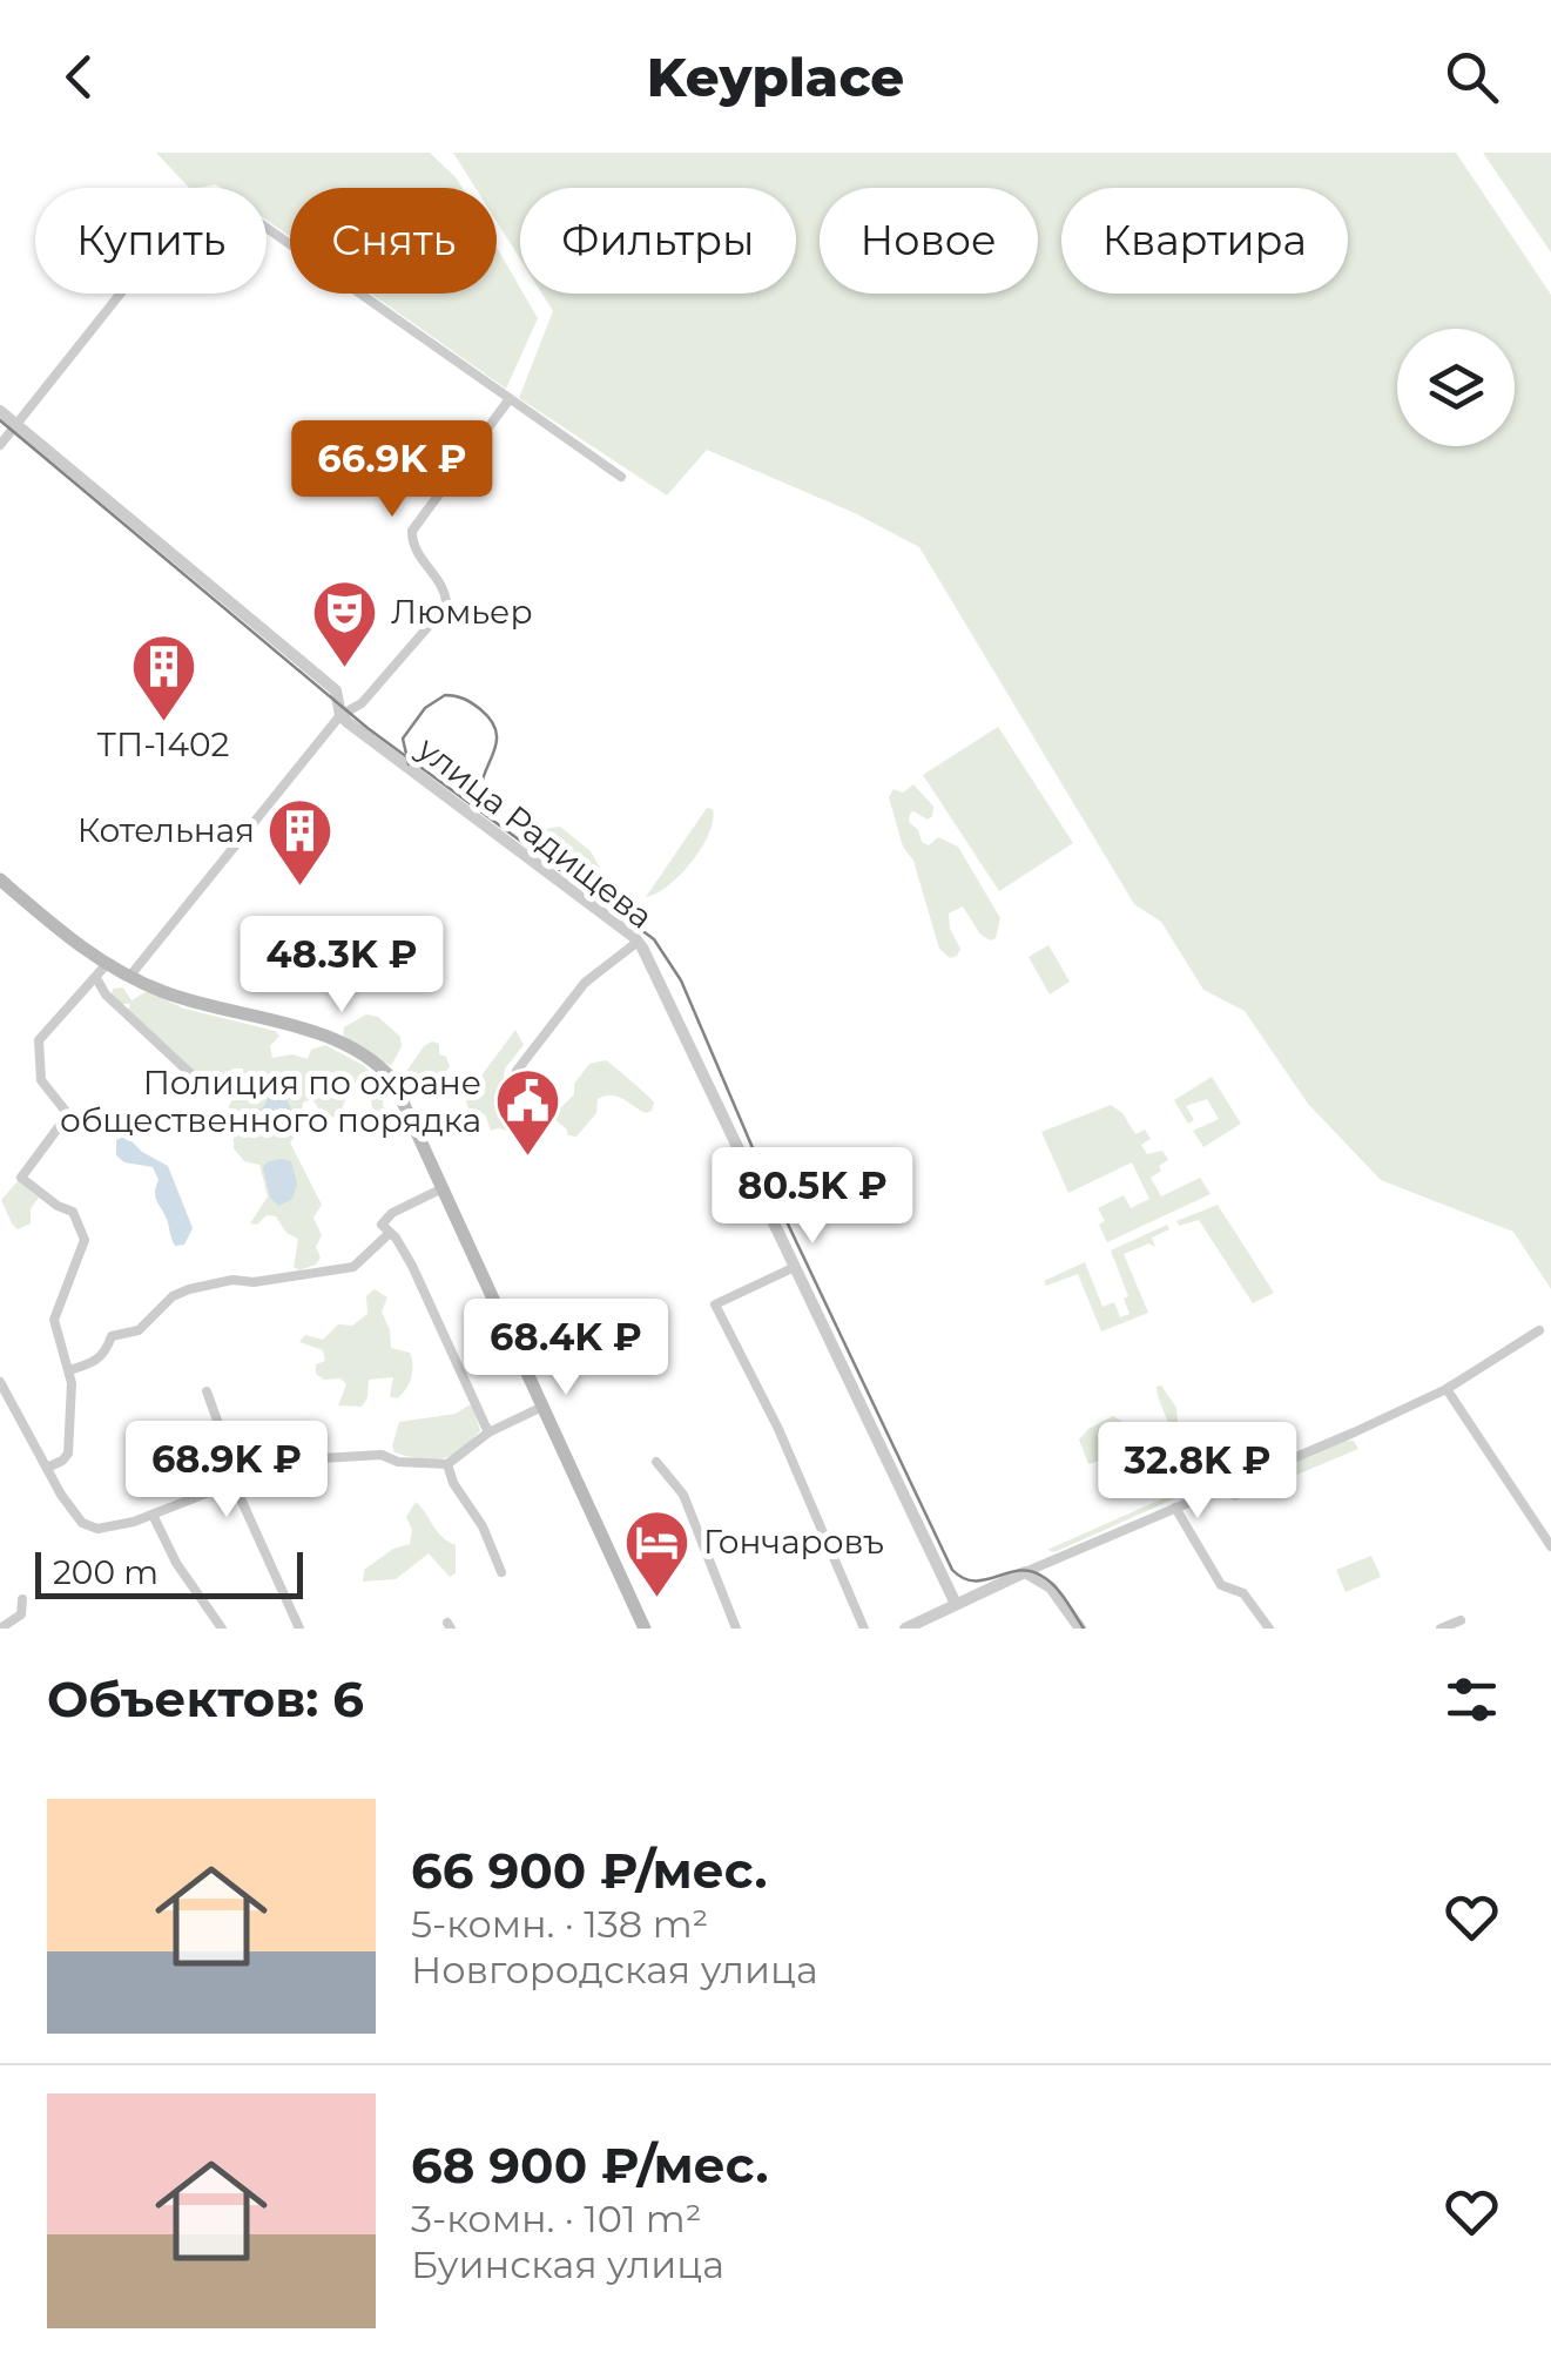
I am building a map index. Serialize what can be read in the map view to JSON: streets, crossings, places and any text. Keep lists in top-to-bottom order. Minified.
{"streets":{"street":["улица Радищева"]},"places":{"theatre":["Люмьер"],"building":["ТП-1402","Котельная"],"public building":["Полиция по охране общественного порядка"],"hotel":["Гончаровъ"]},"scale_bar":"200 m","page":{"header":"Keyplace","chip":["Купить","Снять","Фильтры","Новое","Квартира"],"price":["66.9K ₽","48.3K ₽","80.5K ₽","68.4K ₽","68.9K ₽","32.8K ₽"],"scale":"200 m","heading":"Объектов: 6","list":[{"name":"66 900 ₽/мес.","note":"5-комн. · 138 m² · Новгородская улица"},{"name":"68 900 ₽/мес.","note":"3-комн. · 101 m² · Буинская улица"}]}}
